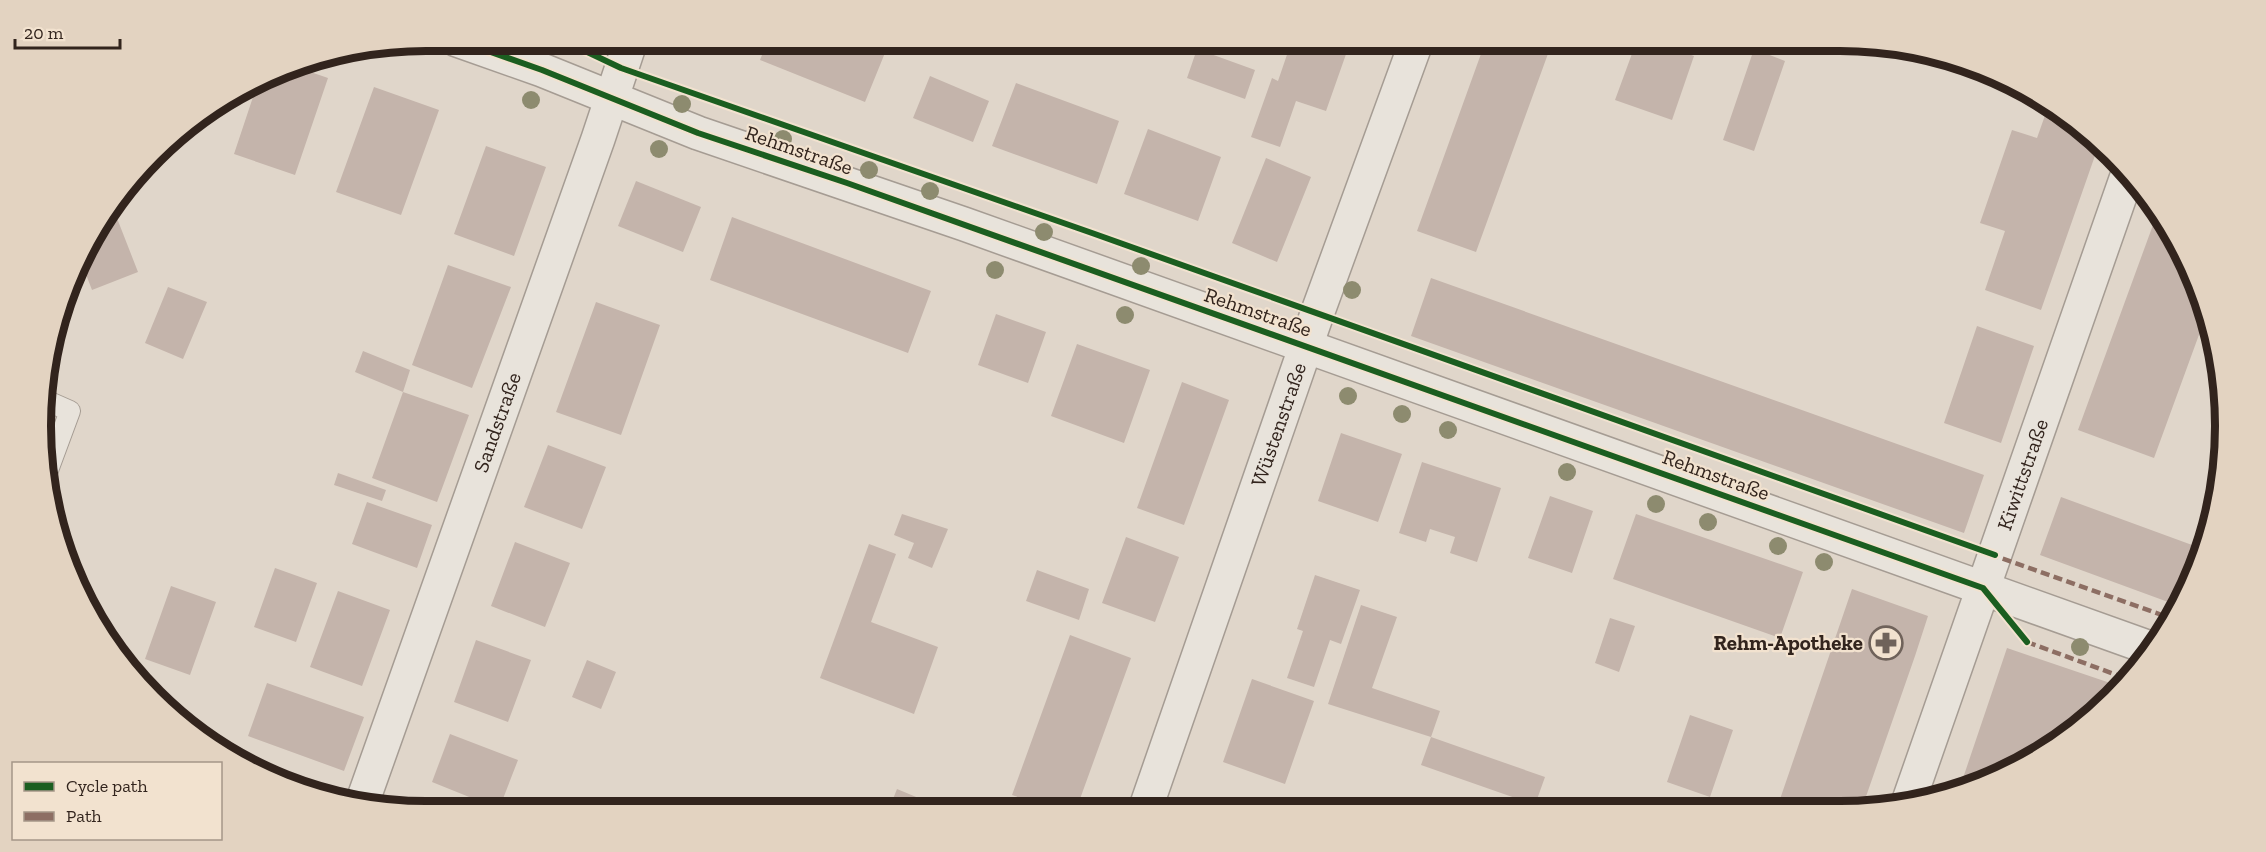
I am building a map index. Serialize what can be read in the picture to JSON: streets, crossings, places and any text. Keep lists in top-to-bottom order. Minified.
{"streets":{"street":["Rehmstraße","Sandstraße","Wüstenstraße","Kiwittstraße"]},"crossings":[["Rehmstraße","Sandstraße"],["Rehmstraße","Wüstenstraße"],["Rehmstraße","Kiwittstraße"]],"places":{"pharmacy":["Rehm-Apotheke"]},"legend":["Cycle path","Path"],"scale_bar":"20 m"}
